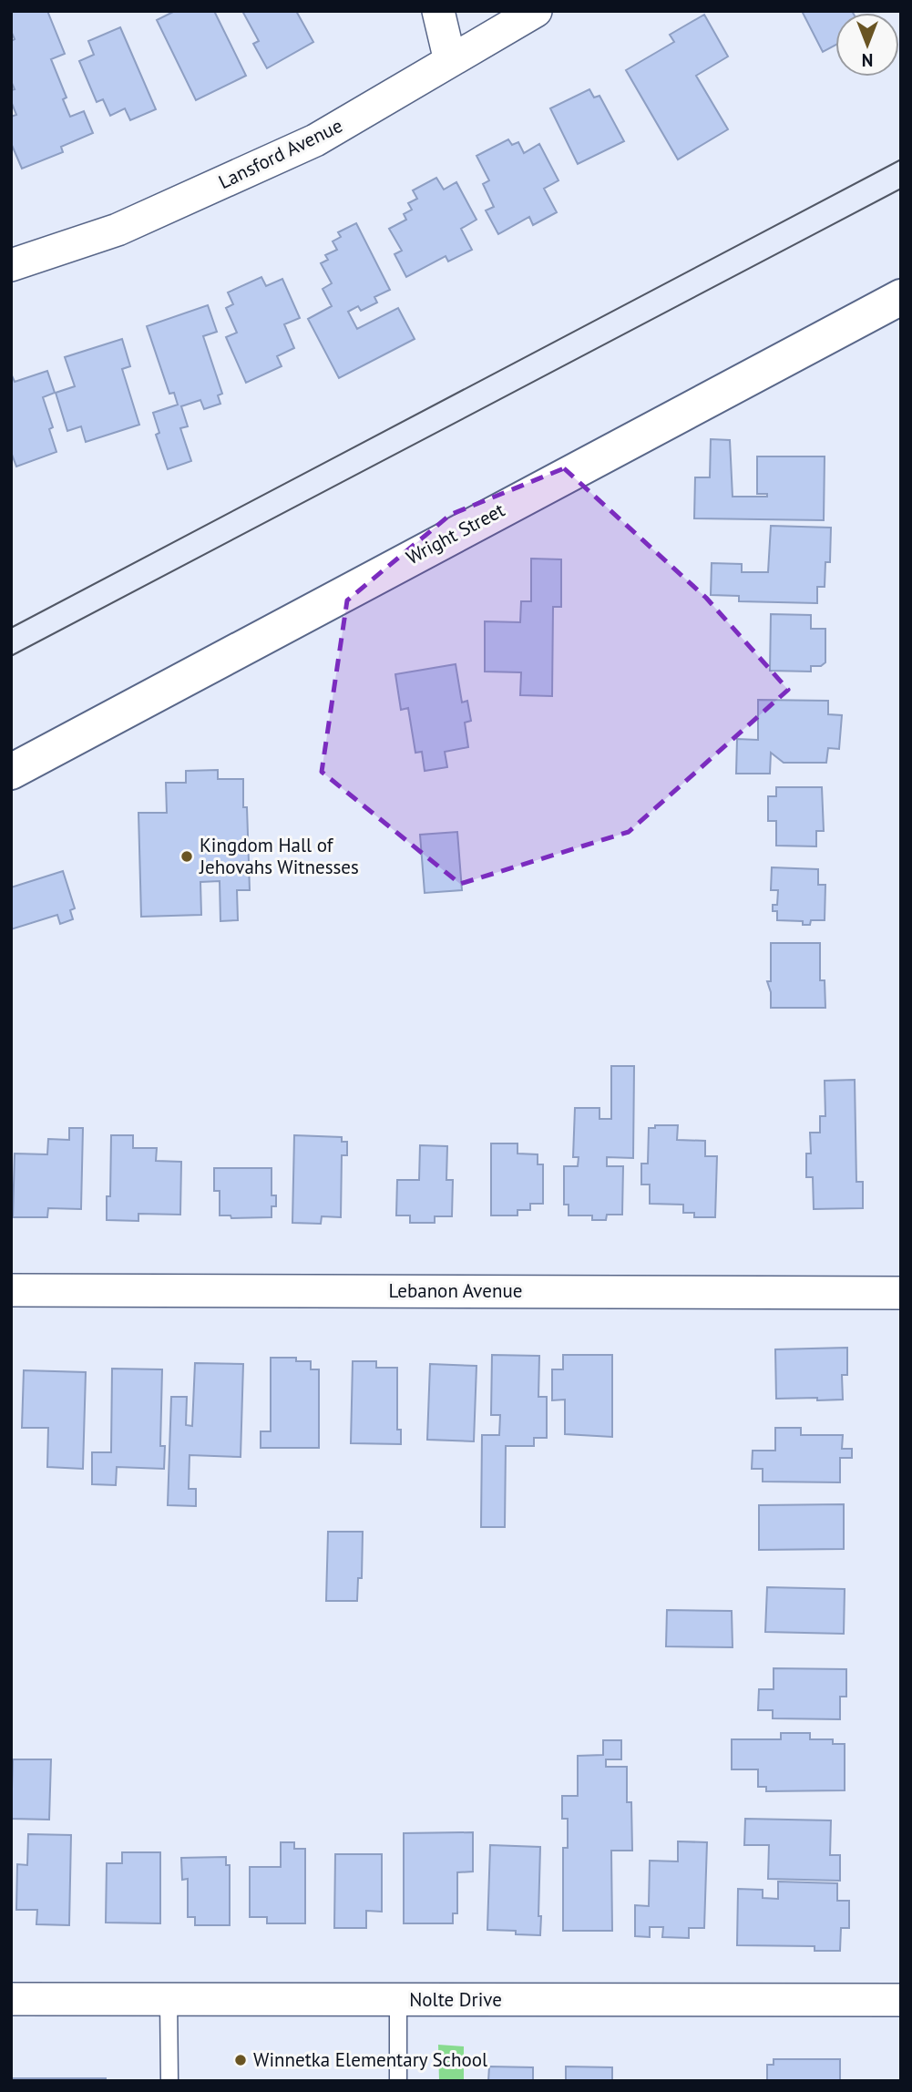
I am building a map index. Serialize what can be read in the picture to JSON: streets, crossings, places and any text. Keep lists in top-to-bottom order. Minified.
{"streets":{"street":["Lansford Avenue","Wright Street","Lebanon Avenue","Nolte Drive"]},"places":["Kingdom Hall of Jehovahs Witnesses","Winnetka Elementary School"],"north":"bottom"}
